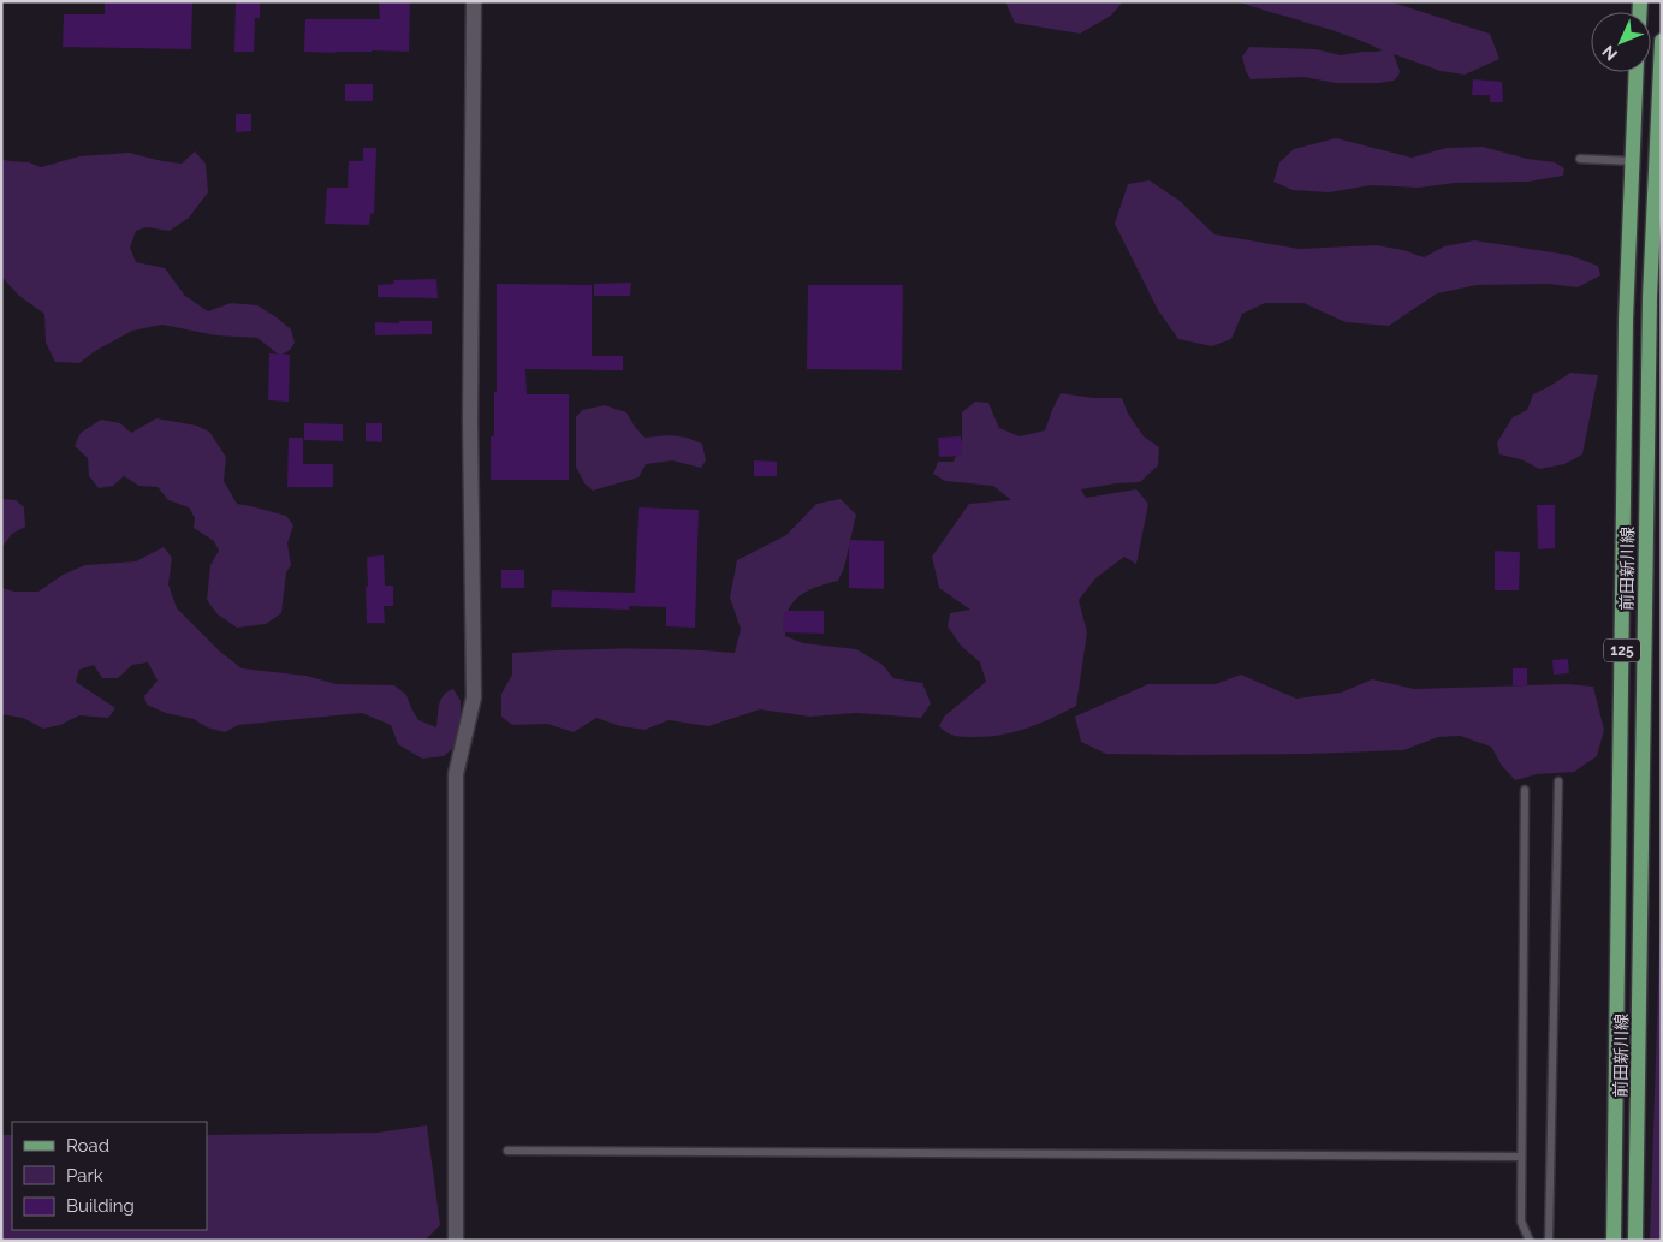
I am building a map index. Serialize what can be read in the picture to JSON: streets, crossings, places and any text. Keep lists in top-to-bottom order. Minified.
{"streets":{"main road":["前田新川線","125"]},"legend":["Road","Park","Building"],"north":"bottom left"}
